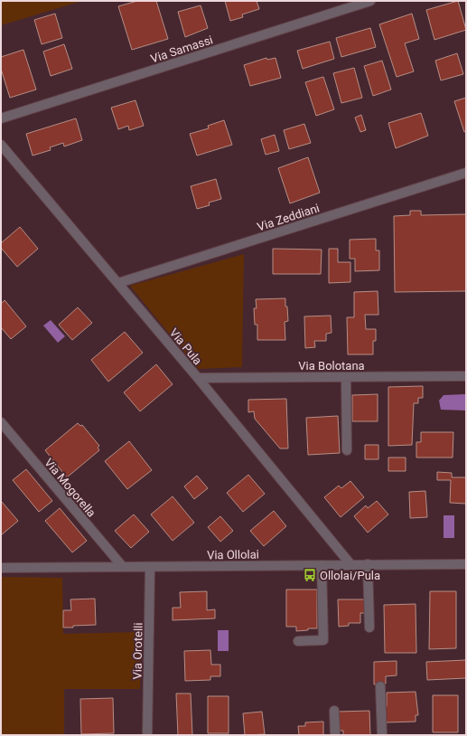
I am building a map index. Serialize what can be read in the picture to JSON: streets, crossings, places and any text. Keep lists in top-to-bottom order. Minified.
{"streets":{"street":["Via Samassi","Via Zeddiani","Via Pula","Via Bolotana","Via Mogorella","Via Ollolai","Via Orotelli"]},"crossings":[["Via Zeddiani","Via Pula"],["Via Pula","Via Bolotana"],["Via Pula","Via Ollolai"],["Via Mogorella","Via Ollolai"],["Via Ollolai","Via Orotelli"]],"places":{"bus stop":["Ollolai/Pula"]}}
